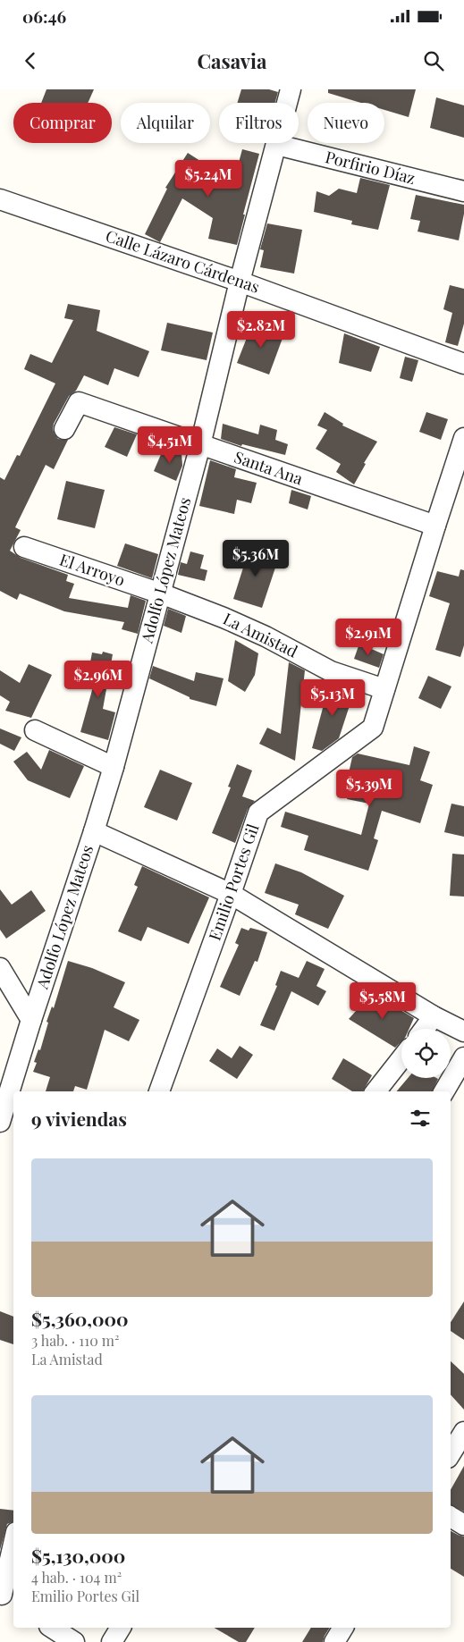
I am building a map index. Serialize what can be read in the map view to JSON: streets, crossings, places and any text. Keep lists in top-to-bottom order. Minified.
{"streets":{"street":["Porfirio Díaz","Calle Lázaro Cárdenas","Santa Ana","El Arroyo","Adolfo López Mateos","La Amistad","Emilio Portes Gil"]},"crossings":[["Porfirio Díaz","Adolfo López Mateos"],["Calle Lázaro Cárdenas","Adolfo López Mateos"],["Santa Ana","Adolfo López Mateos"],["Santa Ana","Emilio Portes Gil"],["El Arroyo","Adolfo López Mateos"],["El Arroyo","La Amistad"],["Adolfo López Mateos","La Amistad"],["La Amistad","Emilio Portes Gil"]],"page":{"status":"06:46","header":"Casavia","chip":["Comprar","Alquilar","Filtros","Nuevo"],"price":["$5.24M","$2.82M","$4.51M","$5.36M","$2.91M","$2.96M","$5.13M","$5.39M","$5.58M"],"heading":"9 viviendas","list":[{"name":"$5,360,000","note":"3 hab. · 110 m² · La Amistad"},{"name":"$5,130,000","note":"4 hab. · 104 m² · Emilio Portes Gil"}]}}
